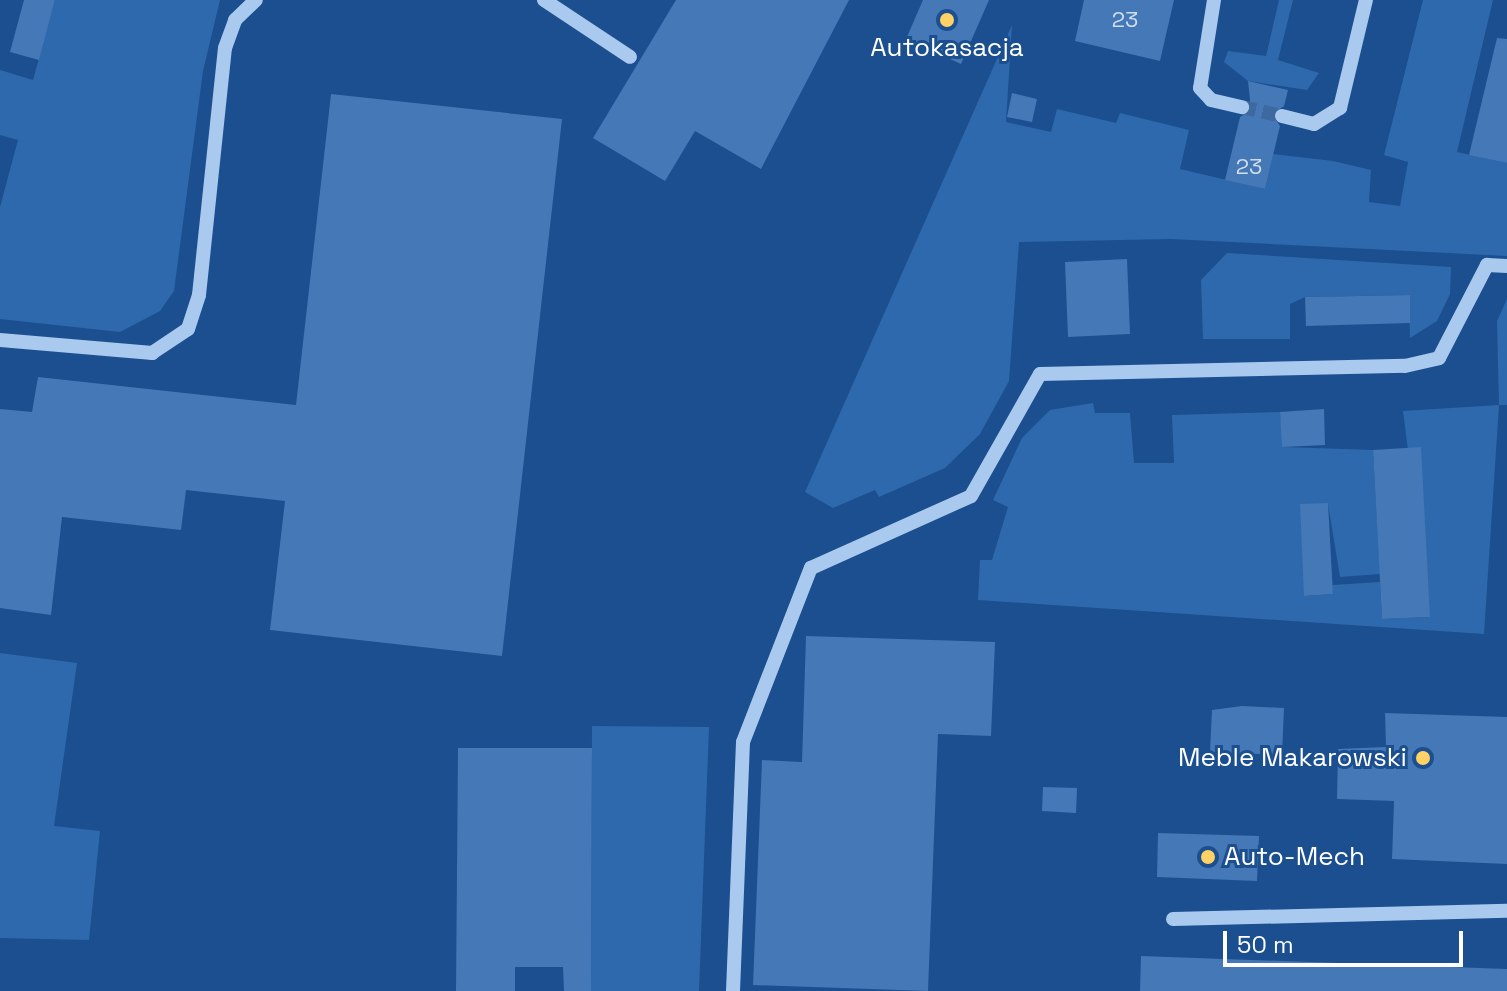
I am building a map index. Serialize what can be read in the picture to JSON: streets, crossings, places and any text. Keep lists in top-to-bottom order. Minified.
{"places":["Autokasacja","Meble Makarowski","Auto-Mech"],"house_numbers":["23","23"],"scale_bar":"50 m"}
